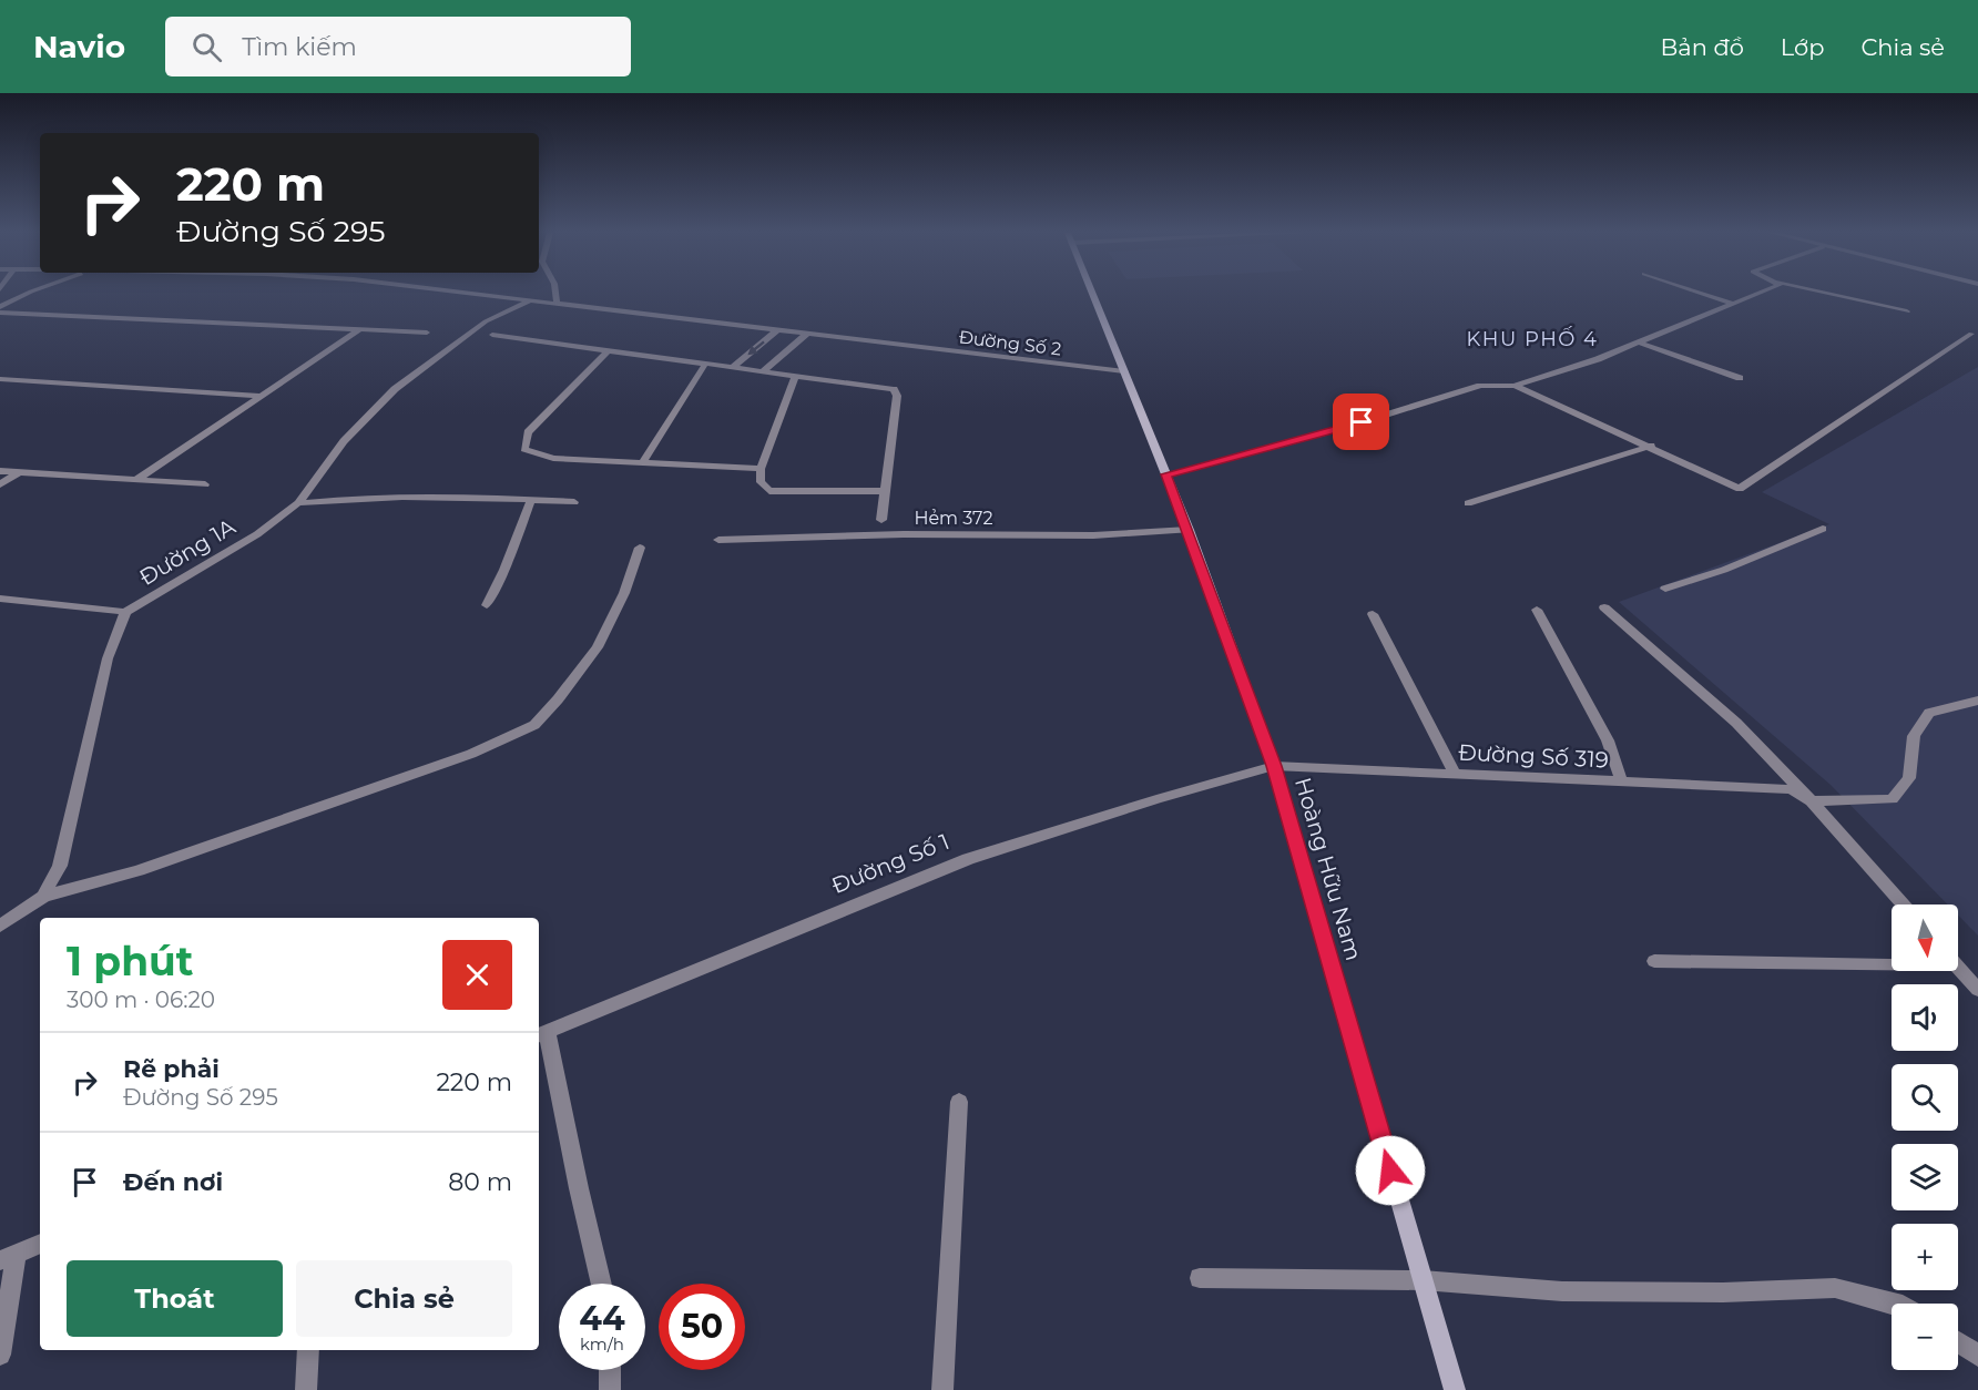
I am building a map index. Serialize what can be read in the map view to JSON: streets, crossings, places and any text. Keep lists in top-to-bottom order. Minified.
{"streets":{"main road":["Hoàng Hữu Nam"],"street":["Đường Số 2","Hẻm 372","Đường 1A","Đường Số 319","Đường Số 1"]},"crossings":[["Đường Số 2","Đường 1A"],["Đường Số 2","Hoàng Hữu Nam"],["Hẻm 372","Hoàng Hữu Nam"],["Đường Số 319","Đường Số 1"],["Đường Số 319","Hoàng Hữu Nam"],["Đường Số 1","Hoàng Hữu Nam"]],"districts":["KHU PHỐ 4"],"north":"bottom","page":{"header":"Navio","search":"Tìm kiếm","nav":["Bản đồ","Lớp","Chia sẻ"],"turn":["220 m","Đường Số 295"],"map_buttons":["+","−"],"heading":["1 phút","300 m · 06:20"],"list":[{"name":"Rẽ phải","note":"Đường Số 295","value":"220 m"},{"name":"Đến nơi","value":"80 m"}],"buttons":["Thoát","Chia sẻ"],"speed":"44 km/h","limit":"50"}}
